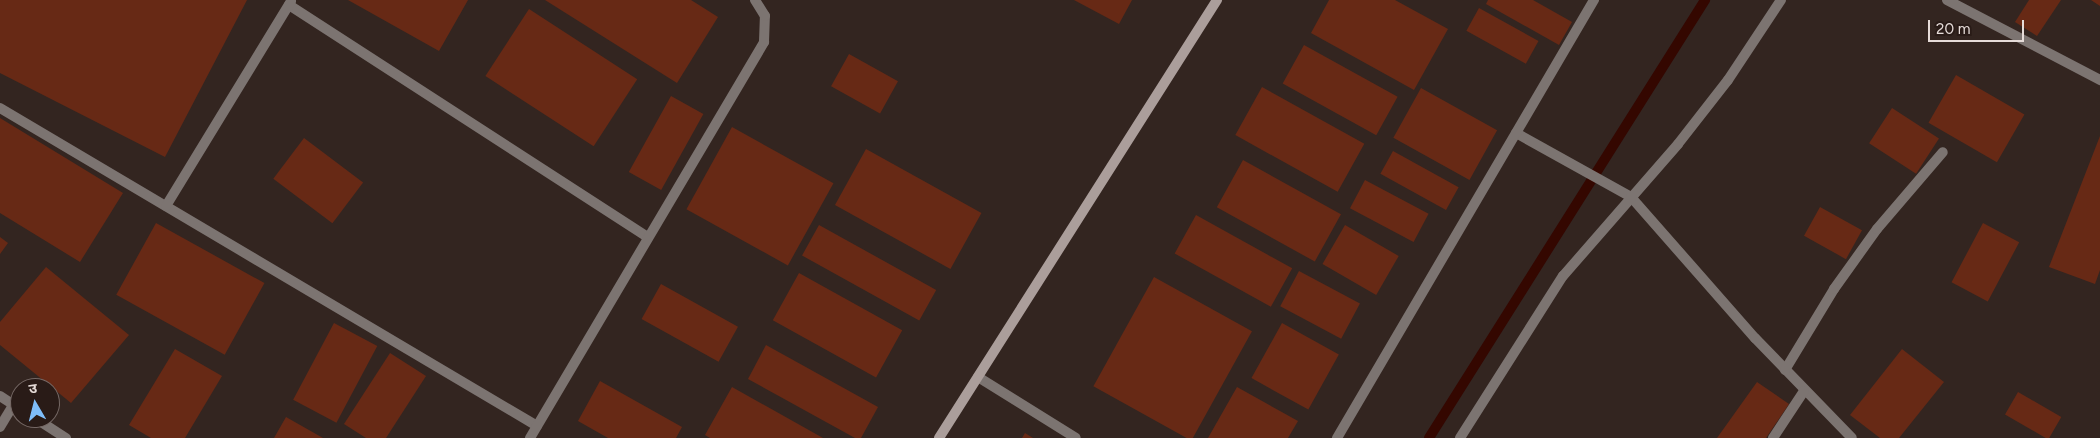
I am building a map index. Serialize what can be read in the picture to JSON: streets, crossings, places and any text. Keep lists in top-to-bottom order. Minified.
{"scale_bar":"20 m","north":"top"}
